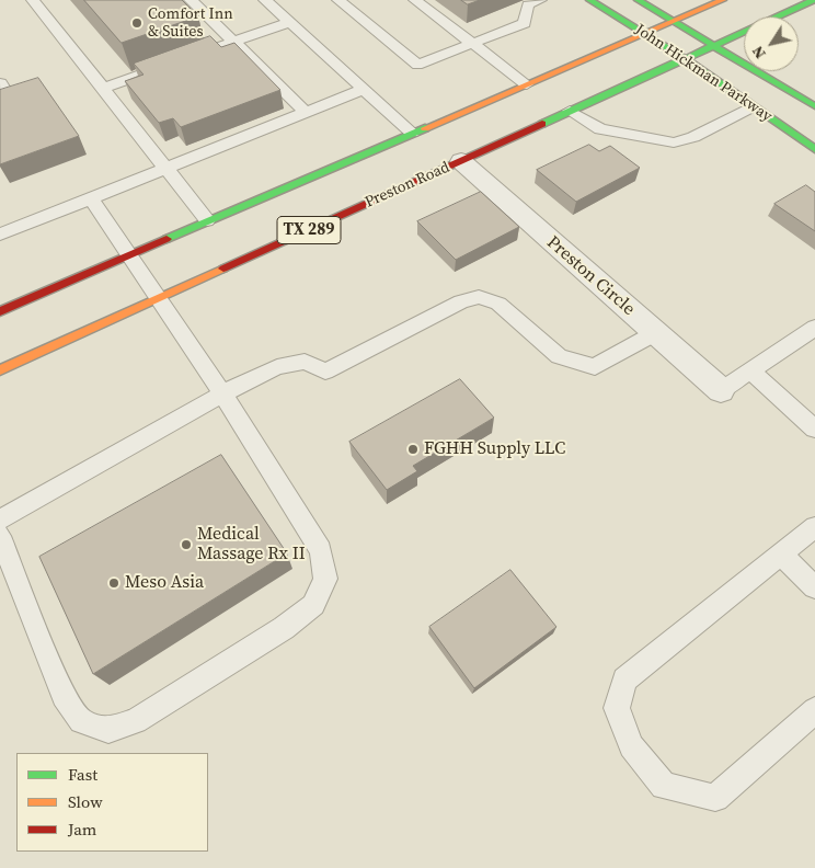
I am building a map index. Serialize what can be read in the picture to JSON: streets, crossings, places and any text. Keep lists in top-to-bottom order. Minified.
{"streets":{"main road":["John Hickman Parkway","Preston Road","TX 289"],"street":["Preston Circle"]},"crossings":[["John Hickman Parkway","Preston Road"],["John Hickman Parkway","TX 289"],["Preston Road","Preston Circle"]],"places":["Comfort Inn & Suites","FGHH Supply LLC","Medical Massage Rx II","Meso Asia"],"legend":["Fast","Slow","Jam"],"north":"bottom left"}
